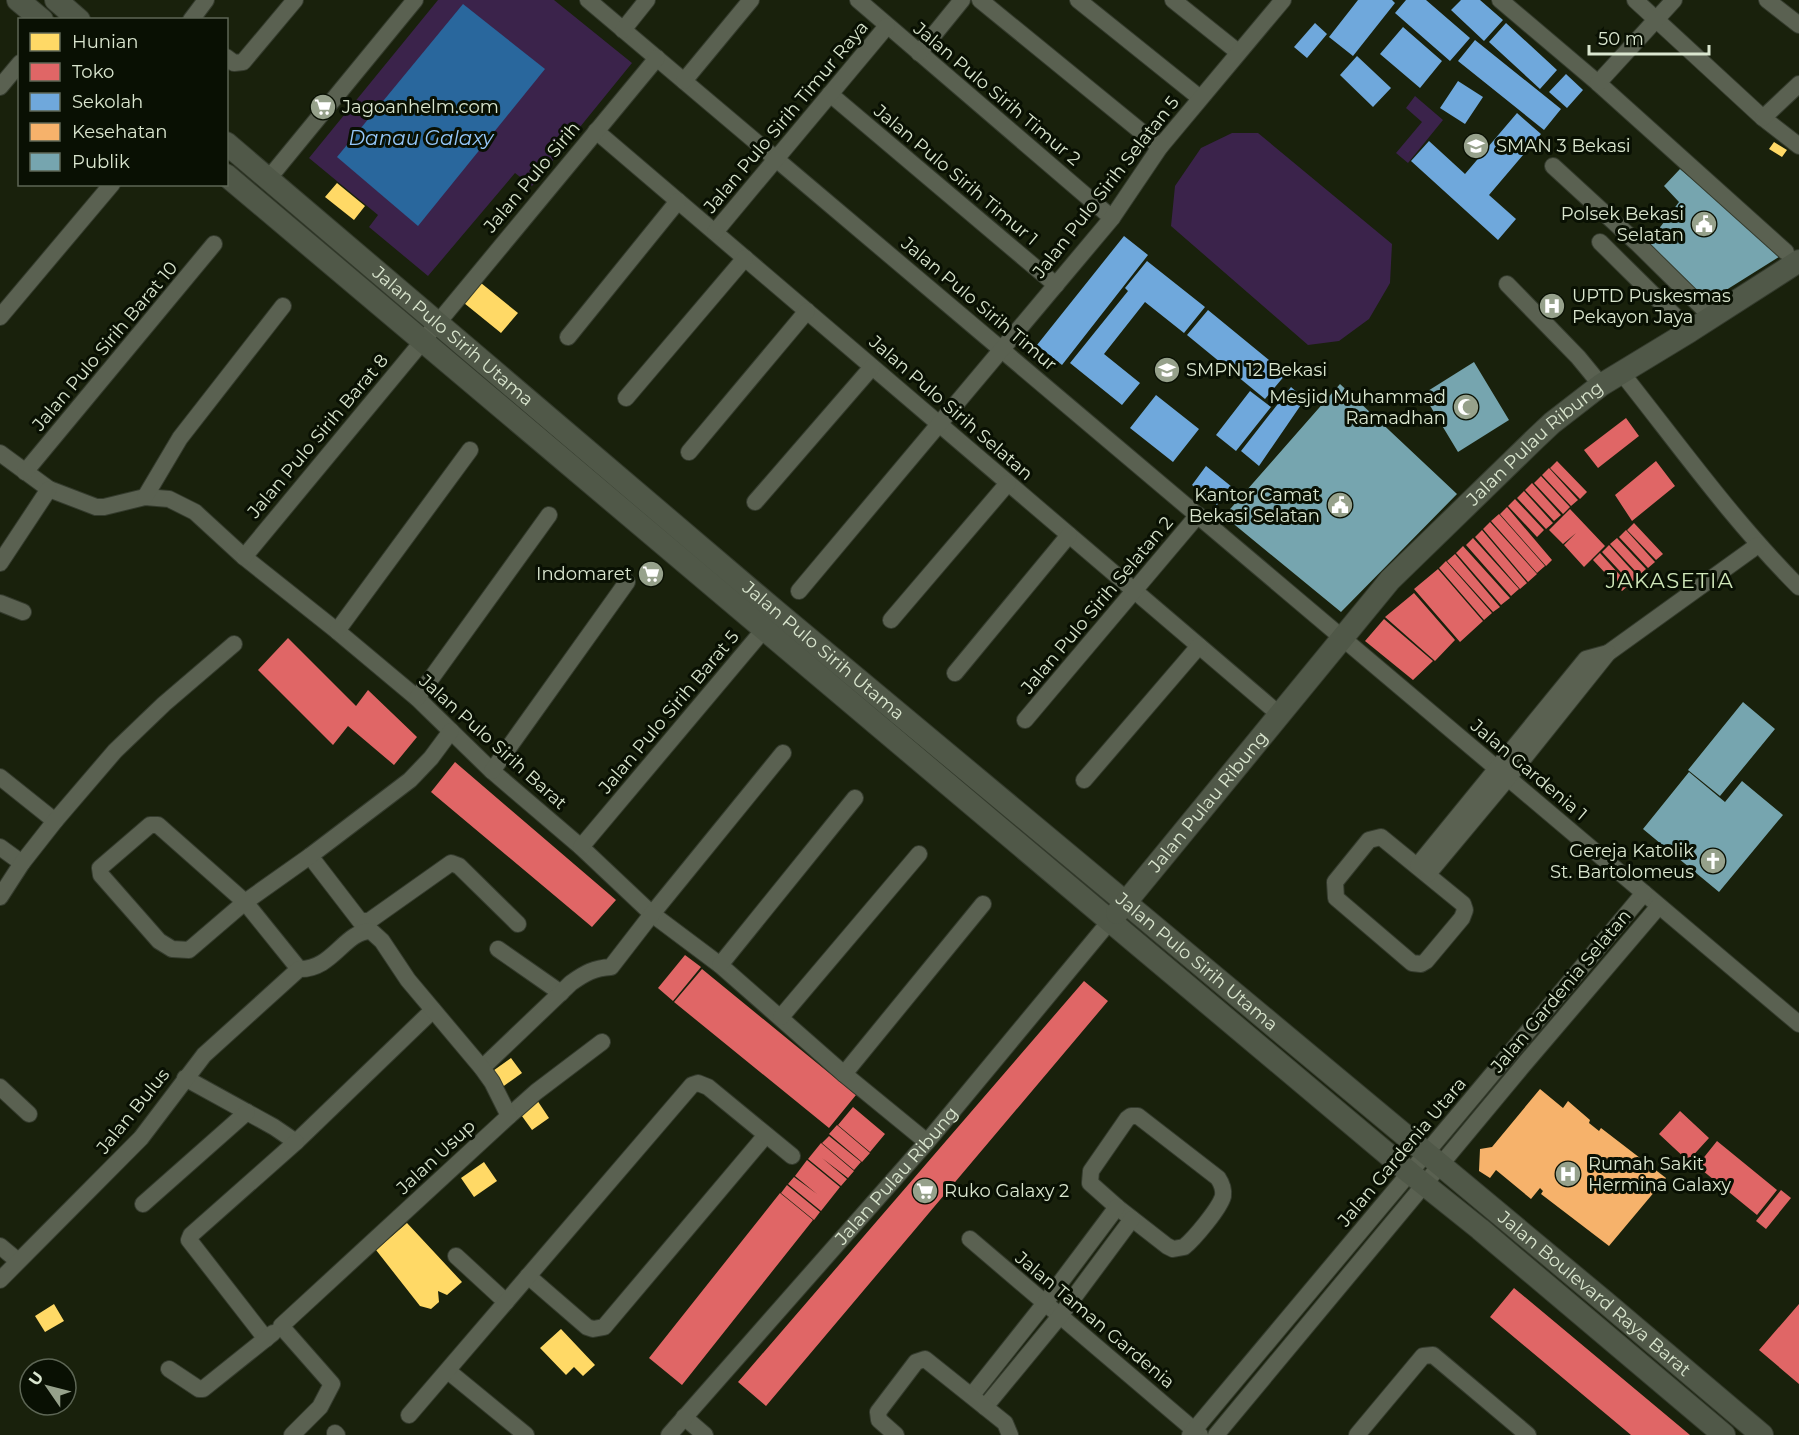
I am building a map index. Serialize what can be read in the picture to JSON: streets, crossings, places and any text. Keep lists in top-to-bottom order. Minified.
{"streets":{"main road":["Jalan Pulo Sirih Utama","Jalan Pulau Ribung","Jalan Boulevard Raya Barat"],"street":["Jalan Pulo Sirih Timur 2","Jalan Pulo Sirih Timur Raya","Jalan Pulo Sirih Timur 1","Jalan Pulo Sirih","Jalan Pulo Sirih Selatan 5","Jalan Pulo Sirih Timur","Jalan Pulo Sirih Barat 10","Jalan Pulo Sirih Selatan","Jalan Pulo Sirih Barat 8","Jalan Pulo Sirih Selatan 2","Jalan Pulo Sirih Barat 5","Jalan Pulo Sirih Barat","Jalan Gardenia 1","Jalan Gardenia Selatan","Jalan Bulus","Jalan Gardenia Utara","Jalan Usup","Jalan Taman Gardenia"]},"crossings":[["Jalan Pulo Sirih Timur 2","Jalan Pulo Sirih Timur Raya"],["Jalan Pulo Sirih Timur 2","Jalan Pulo Sirih Selatan 5"],["Jalan Pulo Sirih Timur Raya","Jalan Pulo Sirih Timur 1"],["Jalan Pulo Sirih Timur Raya","Jalan Pulo Sirih Timur"],["Jalan Pulo Sirih Timur Raya","Jalan Pulo Sirih Selatan"],["Jalan Pulo Sirih Timur 1","Jalan Pulo Sirih Selatan 5"],["Jalan Pulo Sirih","Jalan Pulo Sirih Timur"],["Jalan Pulo Sirih","Jalan Pulo Sirih Utama"],["Jalan Pulo Sirih","Jalan Pulo Sirih Selatan"],["Jalan Pulo Sirih","Jalan Pulo Sirih Barat 8"],["Jalan Pulo Sirih Selatan 5","Jalan Pulo Sirih Timur"],["Jalan Pulo Sirih Selatan 5","Jalan Pulo Sirih Selatan"],["Jalan Pulo Sirih Timur","Jalan Pulau Ribung"],["Jalan Pulo Sirih Timur","Jalan Pulo Sirih Selatan 2"],["Jalan Pulo Sirih Timur","Jalan Gardenia 1"],["Jalan Pulo Sirih Utama","Jalan Pulo Sirih Barat 8"],["Jalan Pulo Sirih Utama","Jalan Pulau Ribung"],["Jalan Pulo Sirih Utama","Jalan Pulo Sirih Barat 5"],["Jalan Pulo Sirih Utama","Jalan Gardenia Selatan"],["Jalan Pulo Sirih Utama","Jalan Gardenia Utara"],["Jalan Pulo Sirih Utama","Jalan Boulevard Raya Barat"],["Jalan Pulo Sirih Barat 10","Jalan Pulo Sirih Barat"],["Jalan Pulo Sirih Selatan","Jalan Pulau Ribung"],["Jalan Pulo Sirih Selatan","Jalan Pulo Sirih Selatan 2"],["Jalan Pulo Sirih Barat 8","Jalan Pulo Sirih Barat"],["Jalan Pulau Ribung","Jalan Pulo Sirih Barat"],["Jalan Pulau Ribung","Jalan Gardenia 1"],["Jalan Pulo Sirih Barat 5","Jalan Pulo Sirih Barat"],["Jalan Gardenia 1","Jalan Gardenia Selatan"],["Jalan Gardenia 1","Jalan Gardenia Utara"],["Jalan Gardenia Selatan","Jalan Gardenia Utara"],["Jalan Gardenia Selatan","Jalan Boulevard Raya Barat"],["Jalan Gardenia Utara","Jalan Boulevard Raya Barat"],["Jalan Gardenia Utara","Jalan Taman Gardenia"]],"districts":["JAKASETIA"],"water":["Danau Galaxy"],"places":{"supermarket":["Jagoanhelm.com","Indomaret","Ruko Galaxy 2"],"school or university":["SMAN 3 Bekasi","SMPN 12 Bekasi"],"public building":["Polsek Bekasi Selatan","Kantor Camat Bekasi Selatan"],"hospital":["UPTD Puskesmas Pekayon Jaya","Rumah Sakit Hermina Galaxy"],"mosque":["Mesjid Muhammad Ramadhan"],"church":["Gereja Katolik St. Bartolomeus"]},"legend":["Hunian","Toko","Sekolah","Kesehatan","Publik"],"scale_bar":"50 m","north":"top left"}
